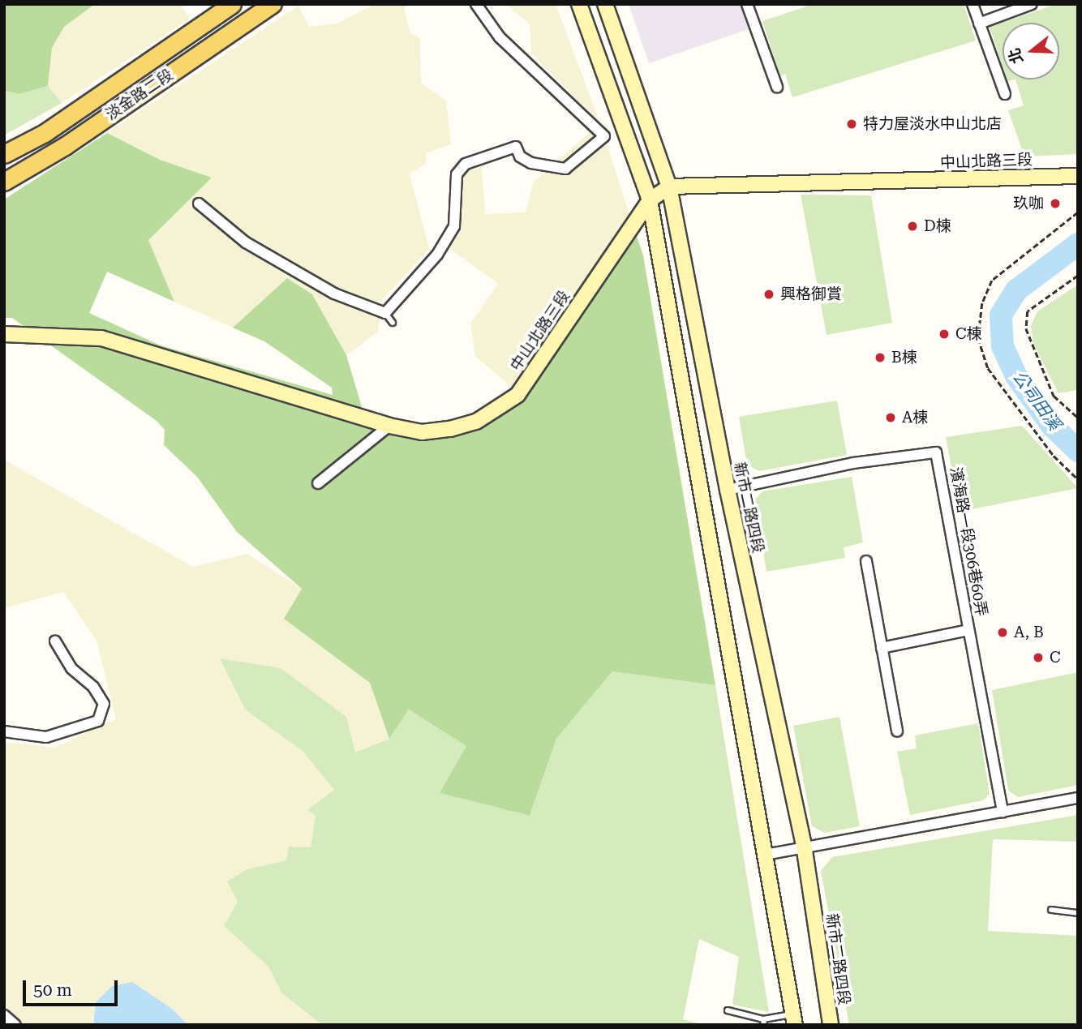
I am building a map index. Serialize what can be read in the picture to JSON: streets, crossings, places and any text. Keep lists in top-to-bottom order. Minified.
{"streets":{"main road":["淡金路二段"],"street":["中山北路三段","新市二路四段","濱海路一段306巷60弄"]},"crossings":[["中山北路三段","新市二路四段"],["新市二路四段","濱海路一段306巷60弄"]],"water":["公司田溪"],"places":["特力屋淡水中山北店","玖咖","D棟","興格御賞","C棟","B棟","A棟","A, B","C"],"scale_bar":"50 m","north":"left"}
